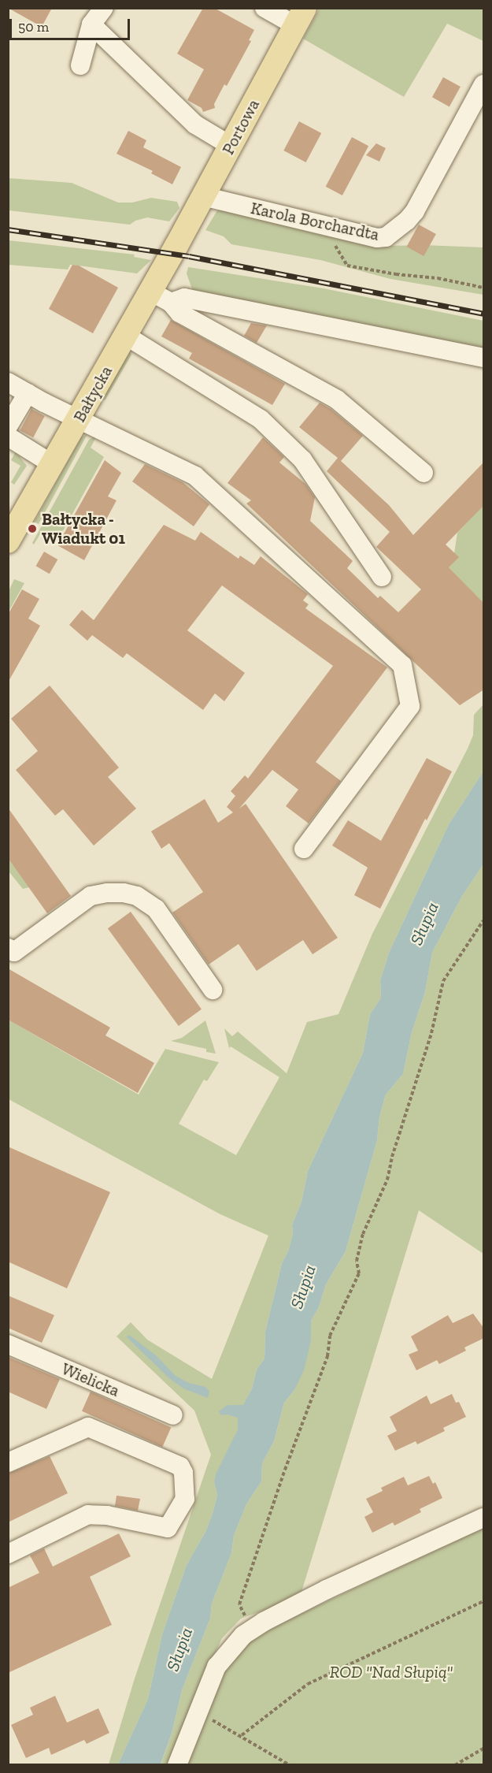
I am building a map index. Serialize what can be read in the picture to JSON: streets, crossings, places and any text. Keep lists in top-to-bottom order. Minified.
{"streets":{"main road":["Portowa","Bałtycka"],"street":["Karola Borchardta","Wielicka"]},"crossings":[["Portowa","Karola Borchardta"],["Portowa","Bałtycka"]],"water":["Słupia"],"parks":["ROD \"Nad Słupią\""],"places":["Bałtycka - Wiadukt 01"],"scale_bar":"50 m"}
